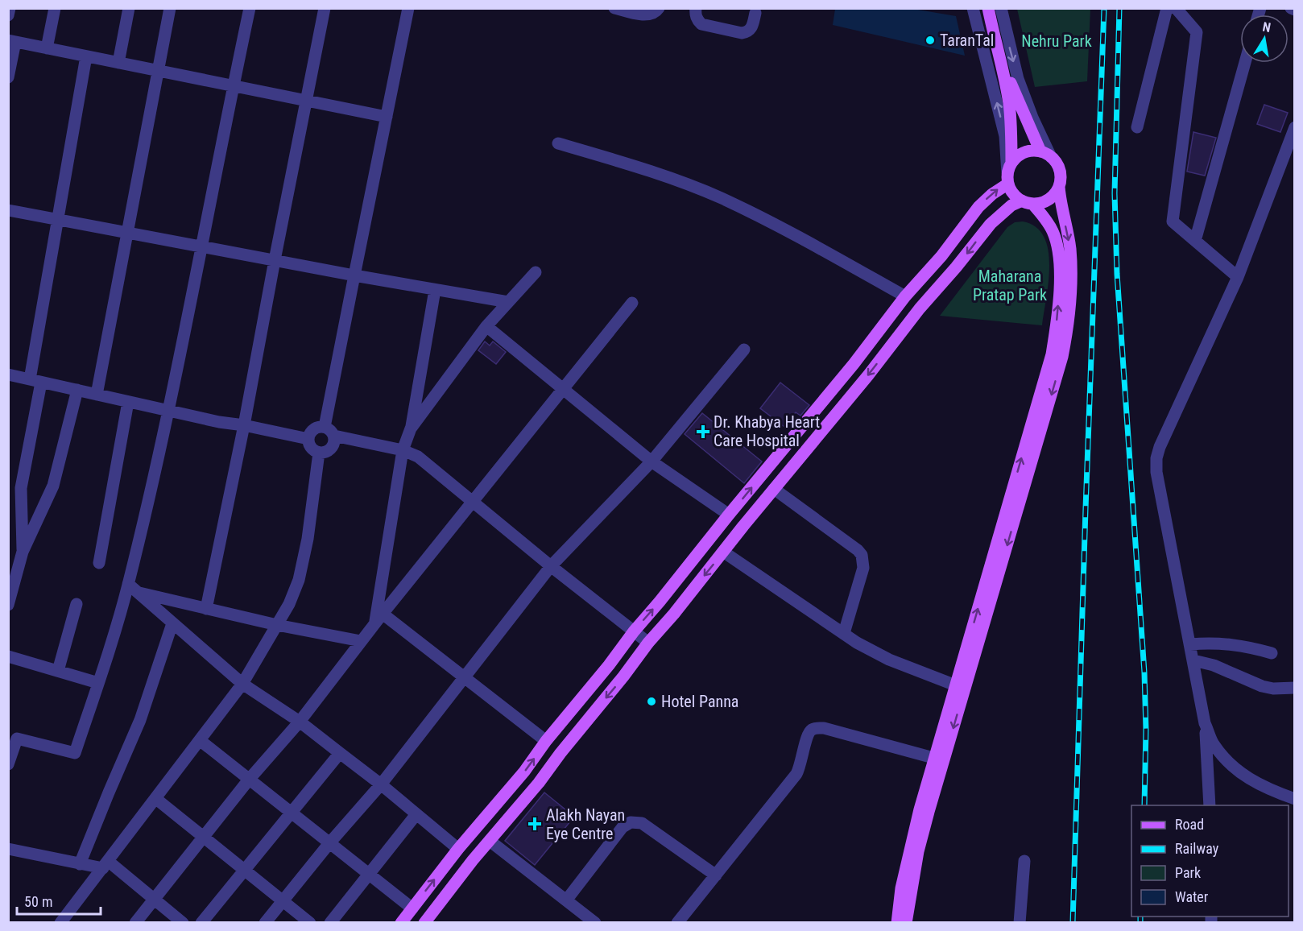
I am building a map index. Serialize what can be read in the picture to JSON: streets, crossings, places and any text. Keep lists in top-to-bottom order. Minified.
{"parks":["Nehru Park","Maharana Pratap Park"],"places":{"other":["TaranTal","Hotel Panna"],"health":["Dr. Khabya Heart Care Hospital","Alakh Nayan Eye Centre"]},"legend":["Road","Railway","Park","Water"],"scale_bar":"50 m","north":"top"}
